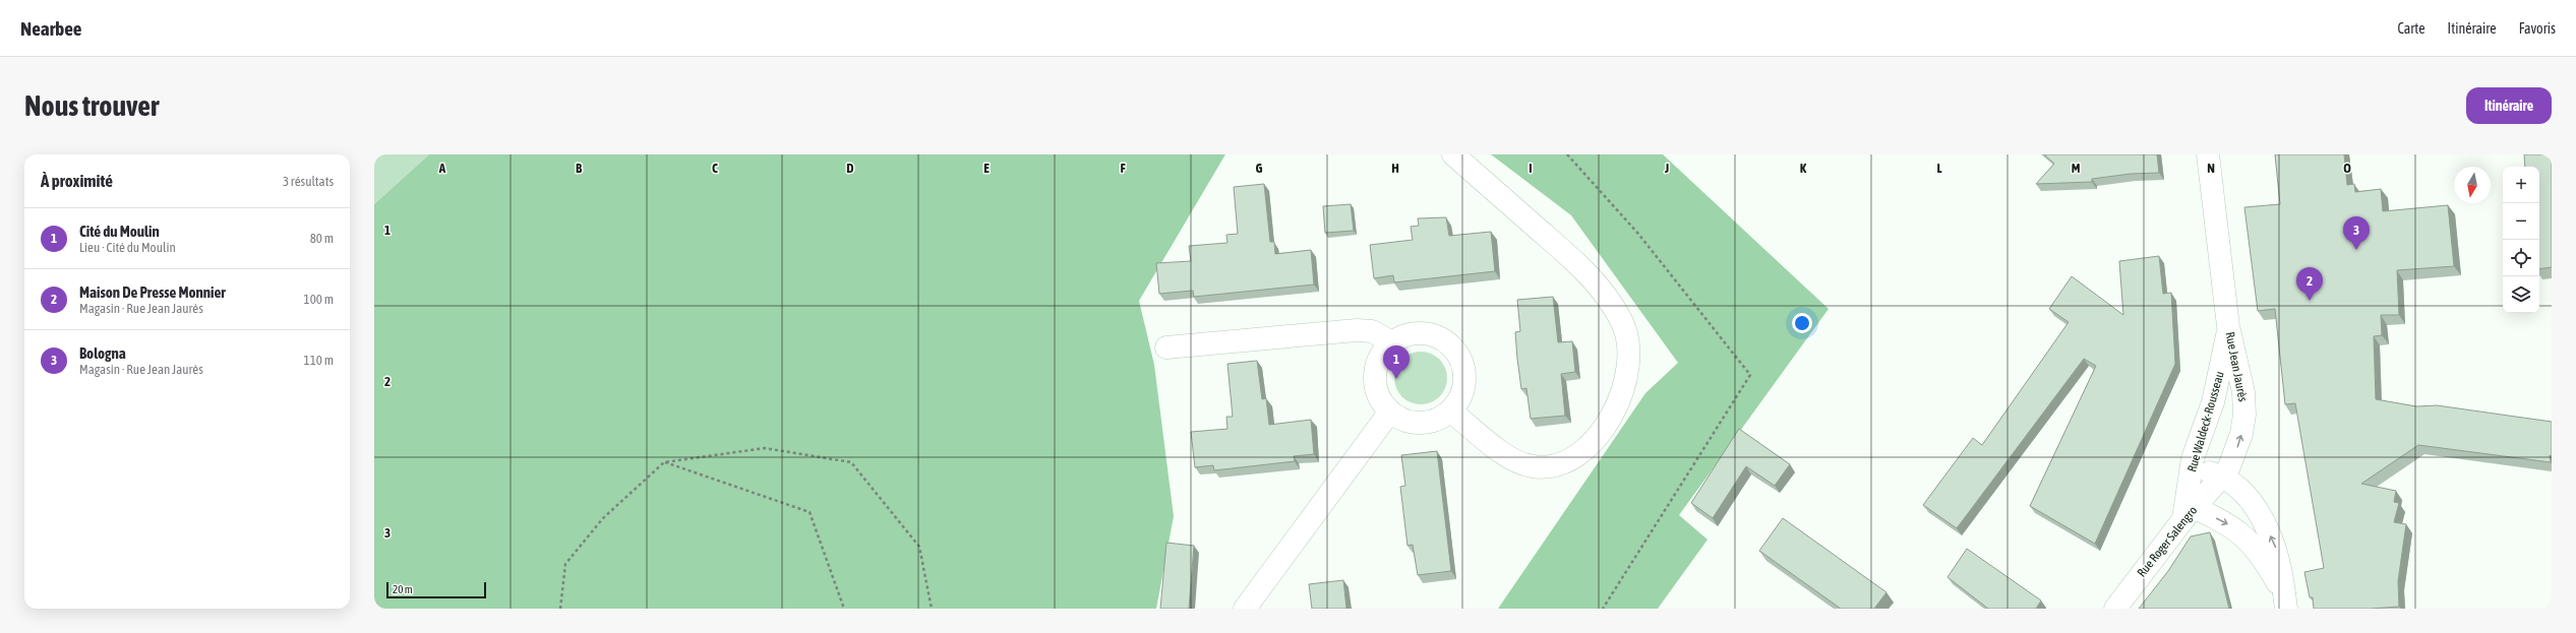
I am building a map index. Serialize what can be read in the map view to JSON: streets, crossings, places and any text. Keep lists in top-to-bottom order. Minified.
{"streets":{"street":["Rue Jean Jaurès","Rue Waldeck-Rousseau","Rue Roger Salengro"]},"crossings":[["Rue Jean Jaurès","Rue Waldeck-Rousseau"],["Rue Jean Jaurès","Rue Roger Salengro"],["Rue Waldeck-Rousseau","Rue Roger Salengro"]],"one_way":["Rue Jean Jaurès"],"scale_bar":"20 m","north":"bottom","page":{"header":"Nearbee","nav":["Carte","Itinéraire","Favoris"],"buttons":"Itinéraire","title":"Nous trouver","heading":["À proximité","3 résultats"],"map_buttons":["+","−"],"list":[{"mark":"1","name":"Cité du Moulin","note":"Lieu · Cité du Moulin","value":"80 m"},{"mark":"2","name":"Maison De Presse Monnier","note":"Magasin · Rue Jean Jaurès","value":"100 m"},{"mark":"3","name":"Bologna","note":"Magasin · Rue Jean Jaurès","value":"110 m"}],"pins":["3","2","1"],"scale":"20 m"},"grid":{"columns":["A","B","C","D","E","F","G","H","I","J","K","L","M","N","O"],"rows":["1","2","3"]}}
